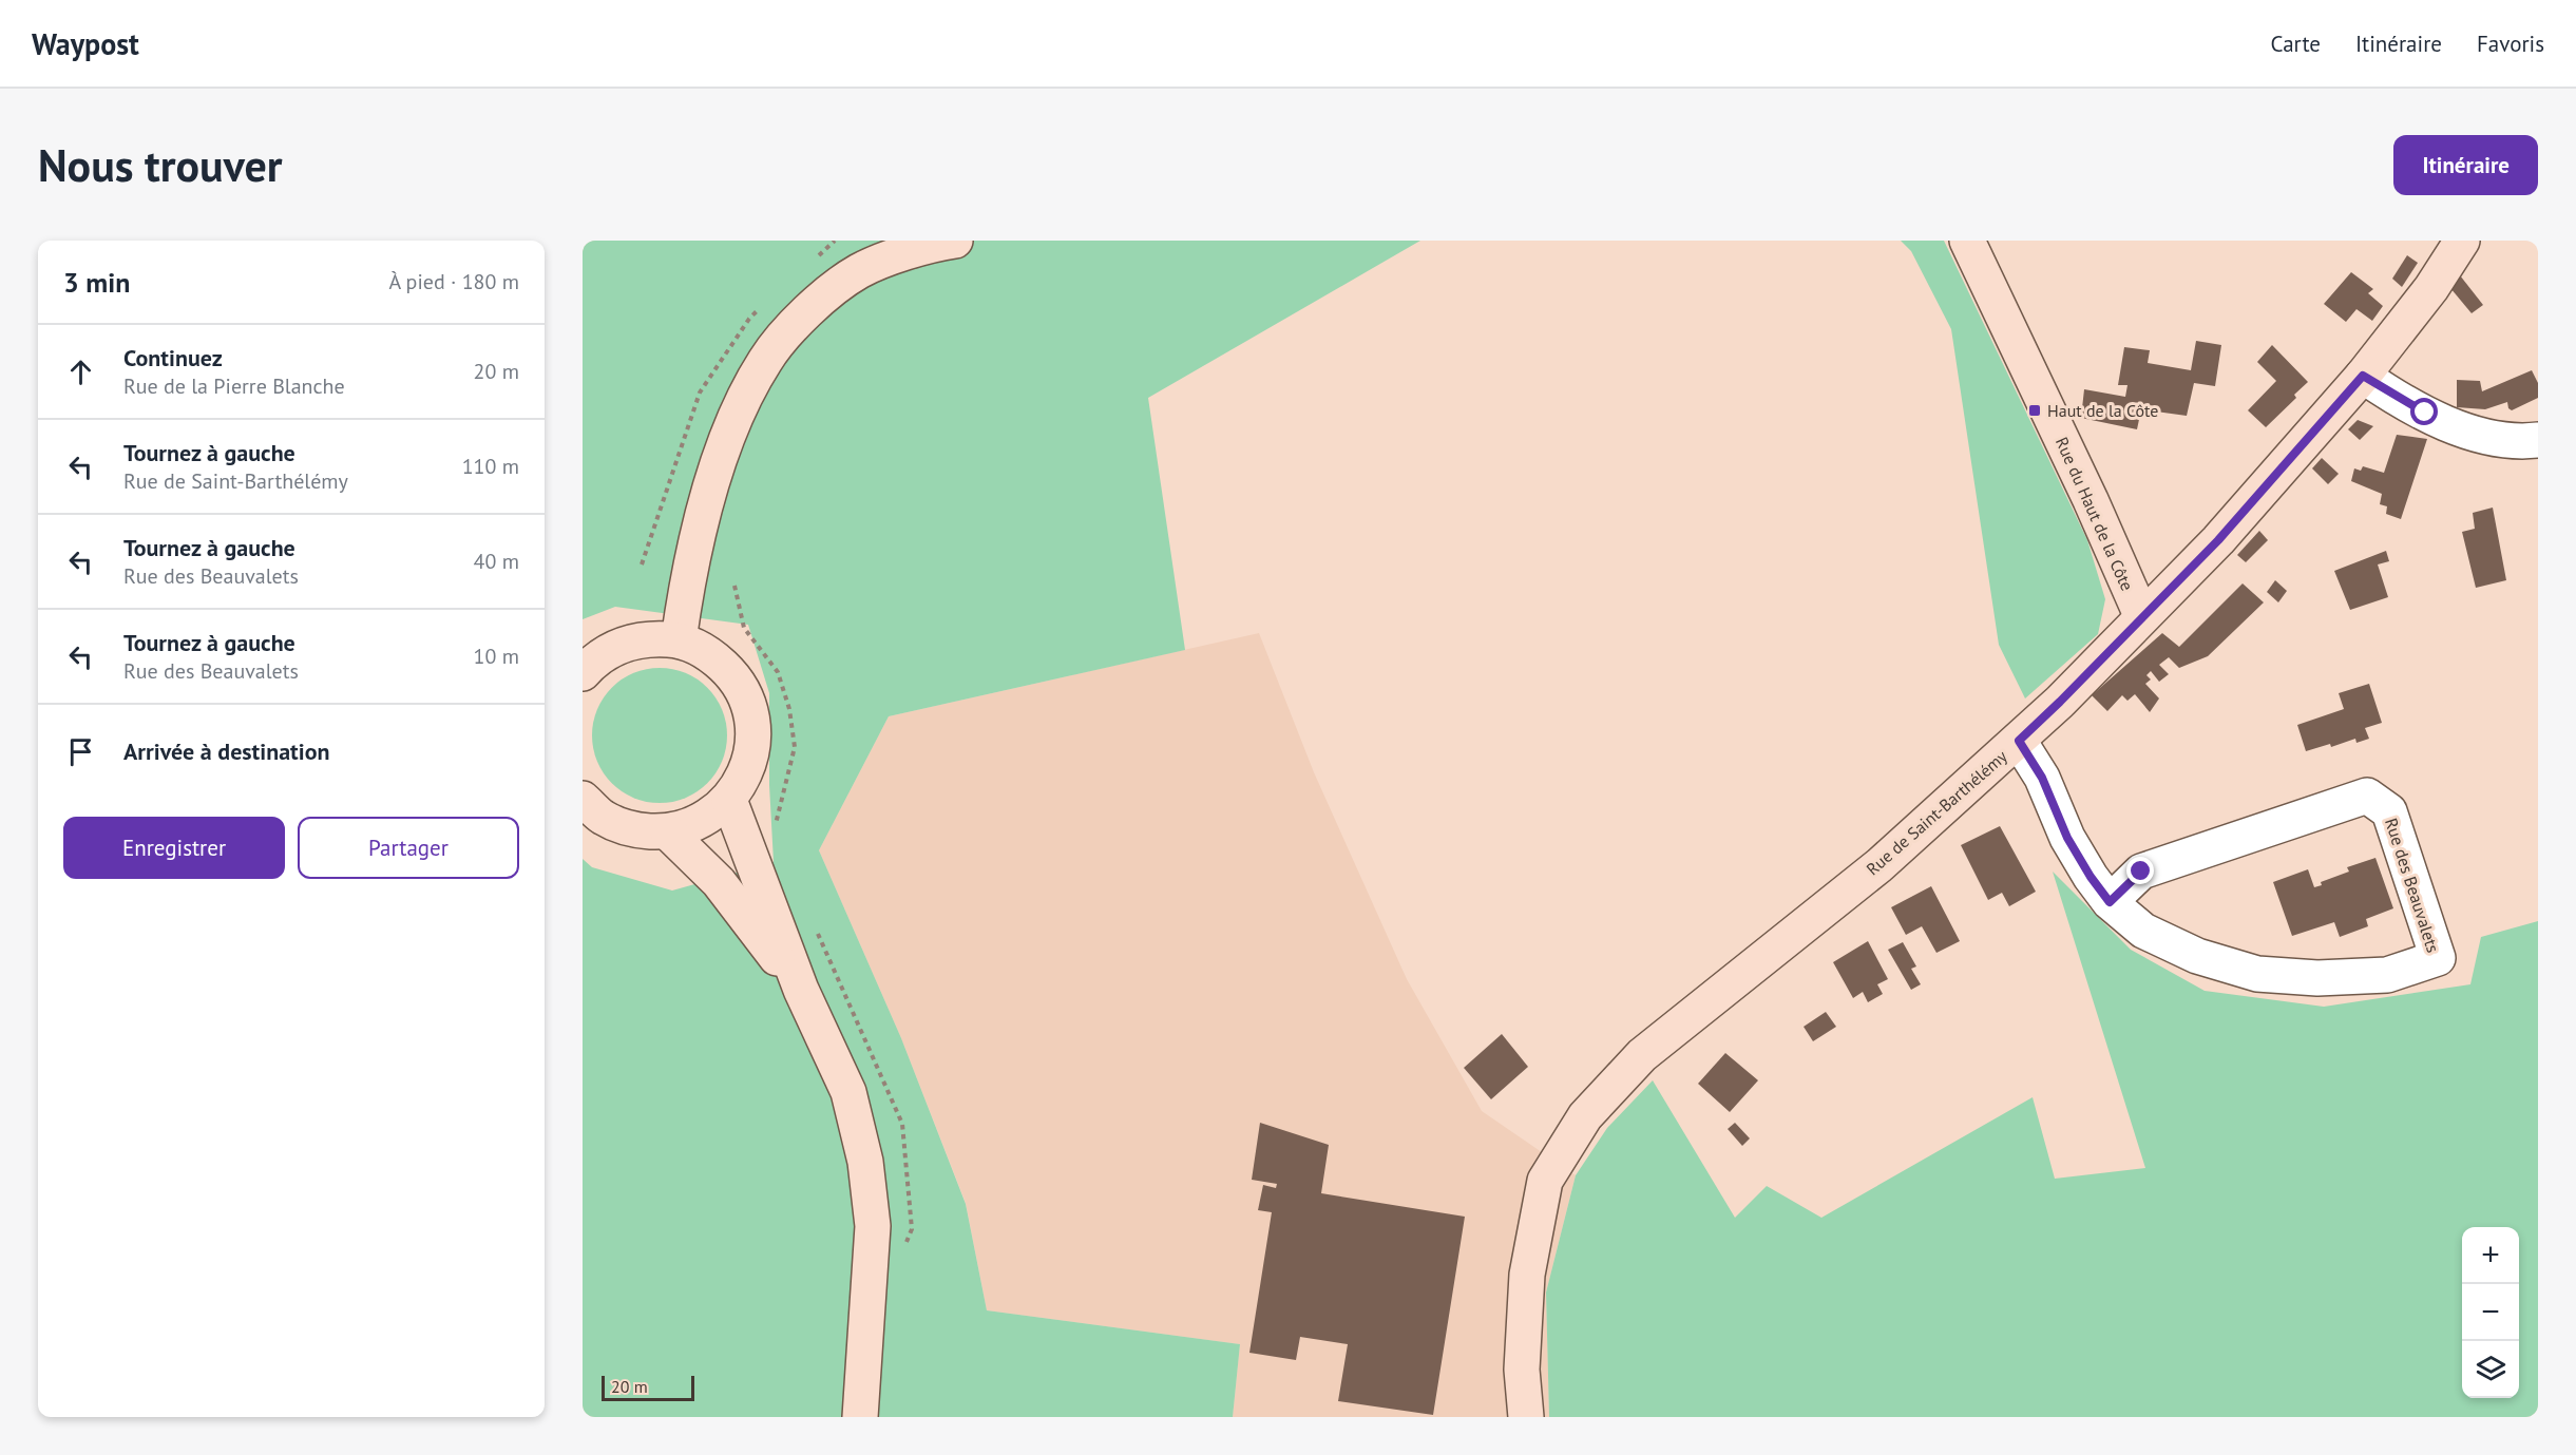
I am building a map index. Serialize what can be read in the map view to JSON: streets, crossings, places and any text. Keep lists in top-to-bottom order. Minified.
{"streets":{"street":["Rue du Haut de la Côte","Rue de Saint-Barthélémy","Rue des Beauvalets"]},"crossings":[["Rue du Haut de la Côte","Rue de Saint-Barthélémy"],["Rue de Saint-Barthélémy","Rue des Beauvalets"]],"places":{"transit":["Haut de la Côte"]},"scale_bar":"20 m","page":{"header":"Waypost","nav":["Carte","Itinéraire","Favoris"],"buttons":["Itinéraire",["Enregistrer","Partager"]],"title":"Nous trouver","heading":["3 min","À pied · 180 m"],"list":[["Continuez","Rue de la Pierre Blanche","20 m"],["Tournez à gauche","Rue de Saint-Barthélémy","110 m"],["Tournez à gauche","Rue des Beauvalets","40 m"],["Tournez à gauche","Rue des Beauvalets","10 m"],"Arrivée à destination"],"map_buttons":["+","−"],"scale":"20 m"}}
